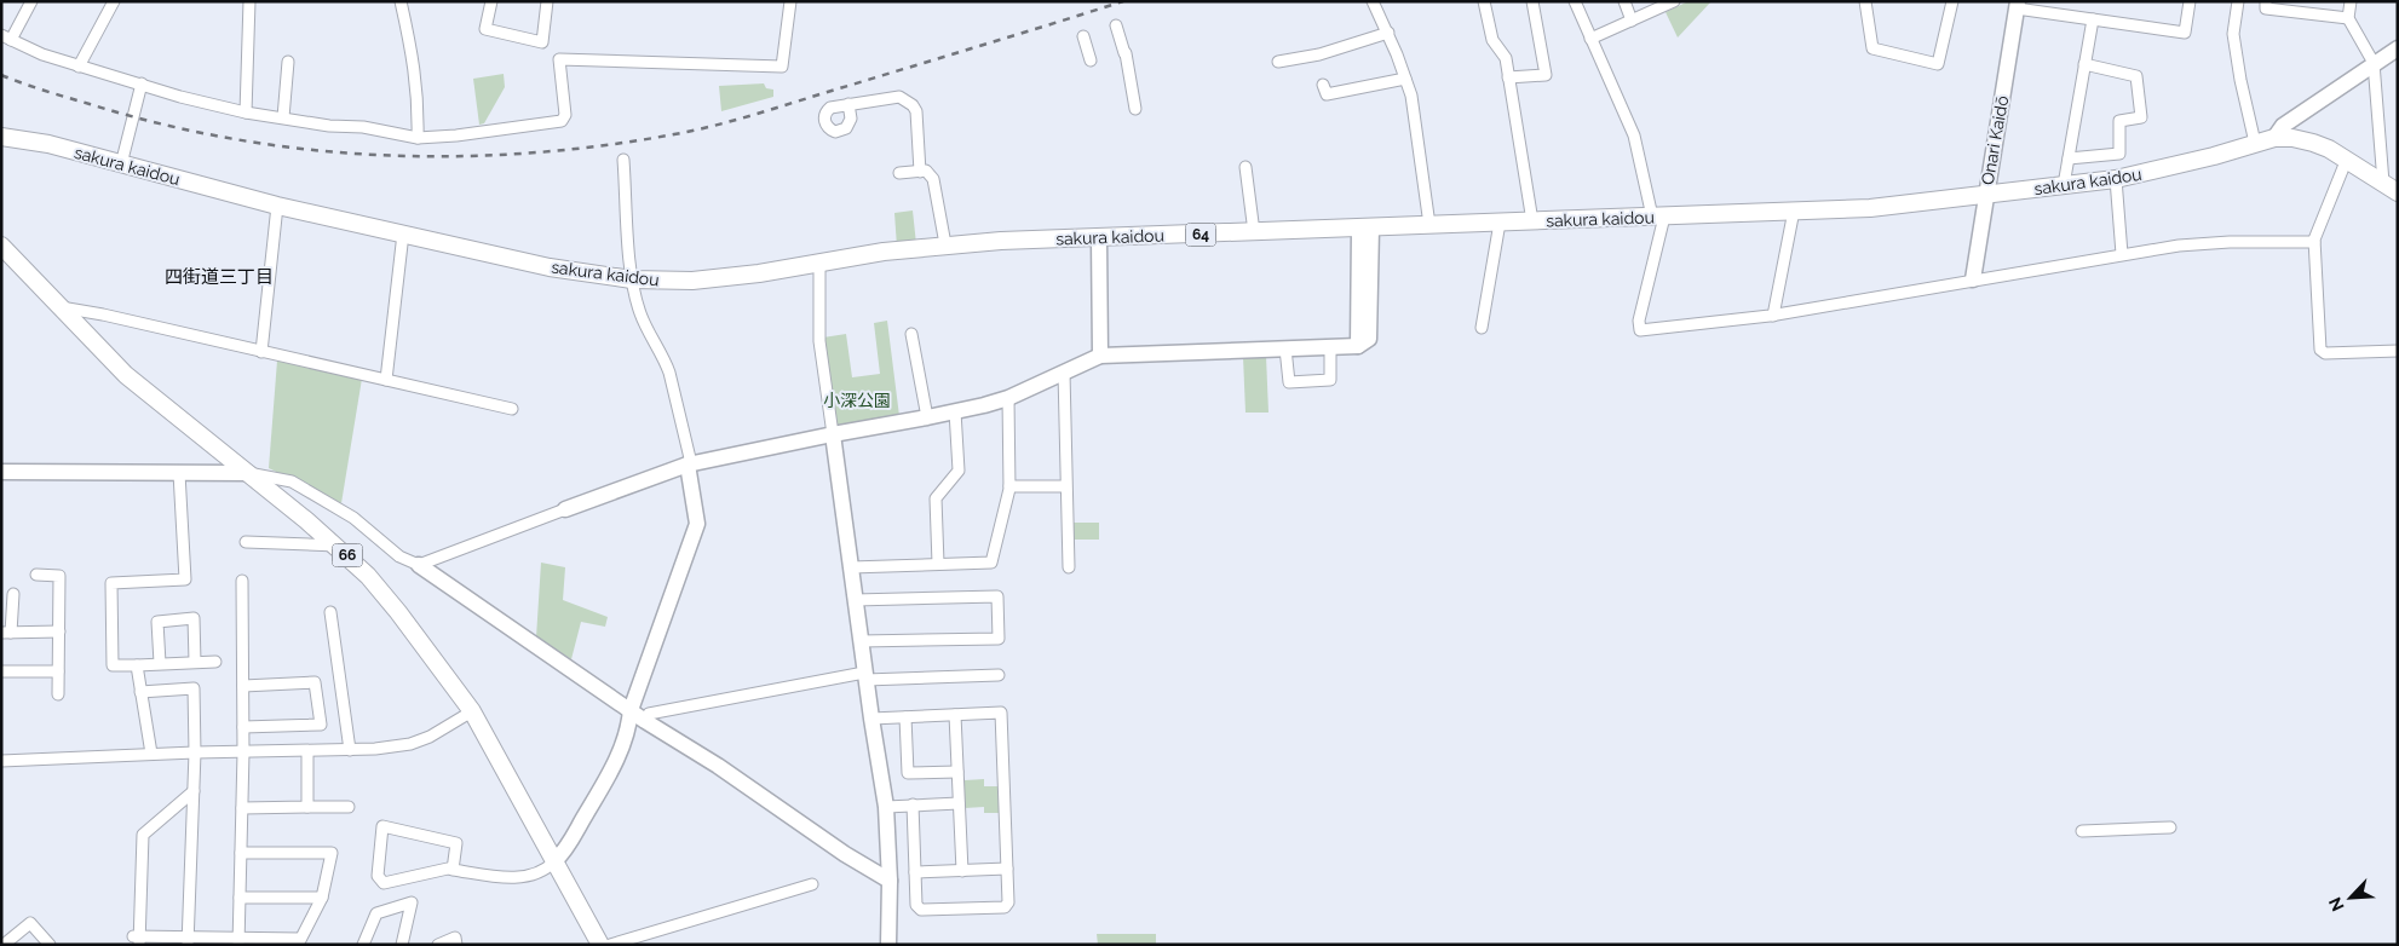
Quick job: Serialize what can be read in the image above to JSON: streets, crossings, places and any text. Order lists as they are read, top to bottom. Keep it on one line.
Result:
{"streets":{"main road":["sakura kaidou","64","66"],"street":["Onari Kaidō"]},"crossings":[["Onari Kaidō","sakura kaidou"]],"districts":["四街道三丁目"],"parks":["小深公園"],"north":"bottom left"}
